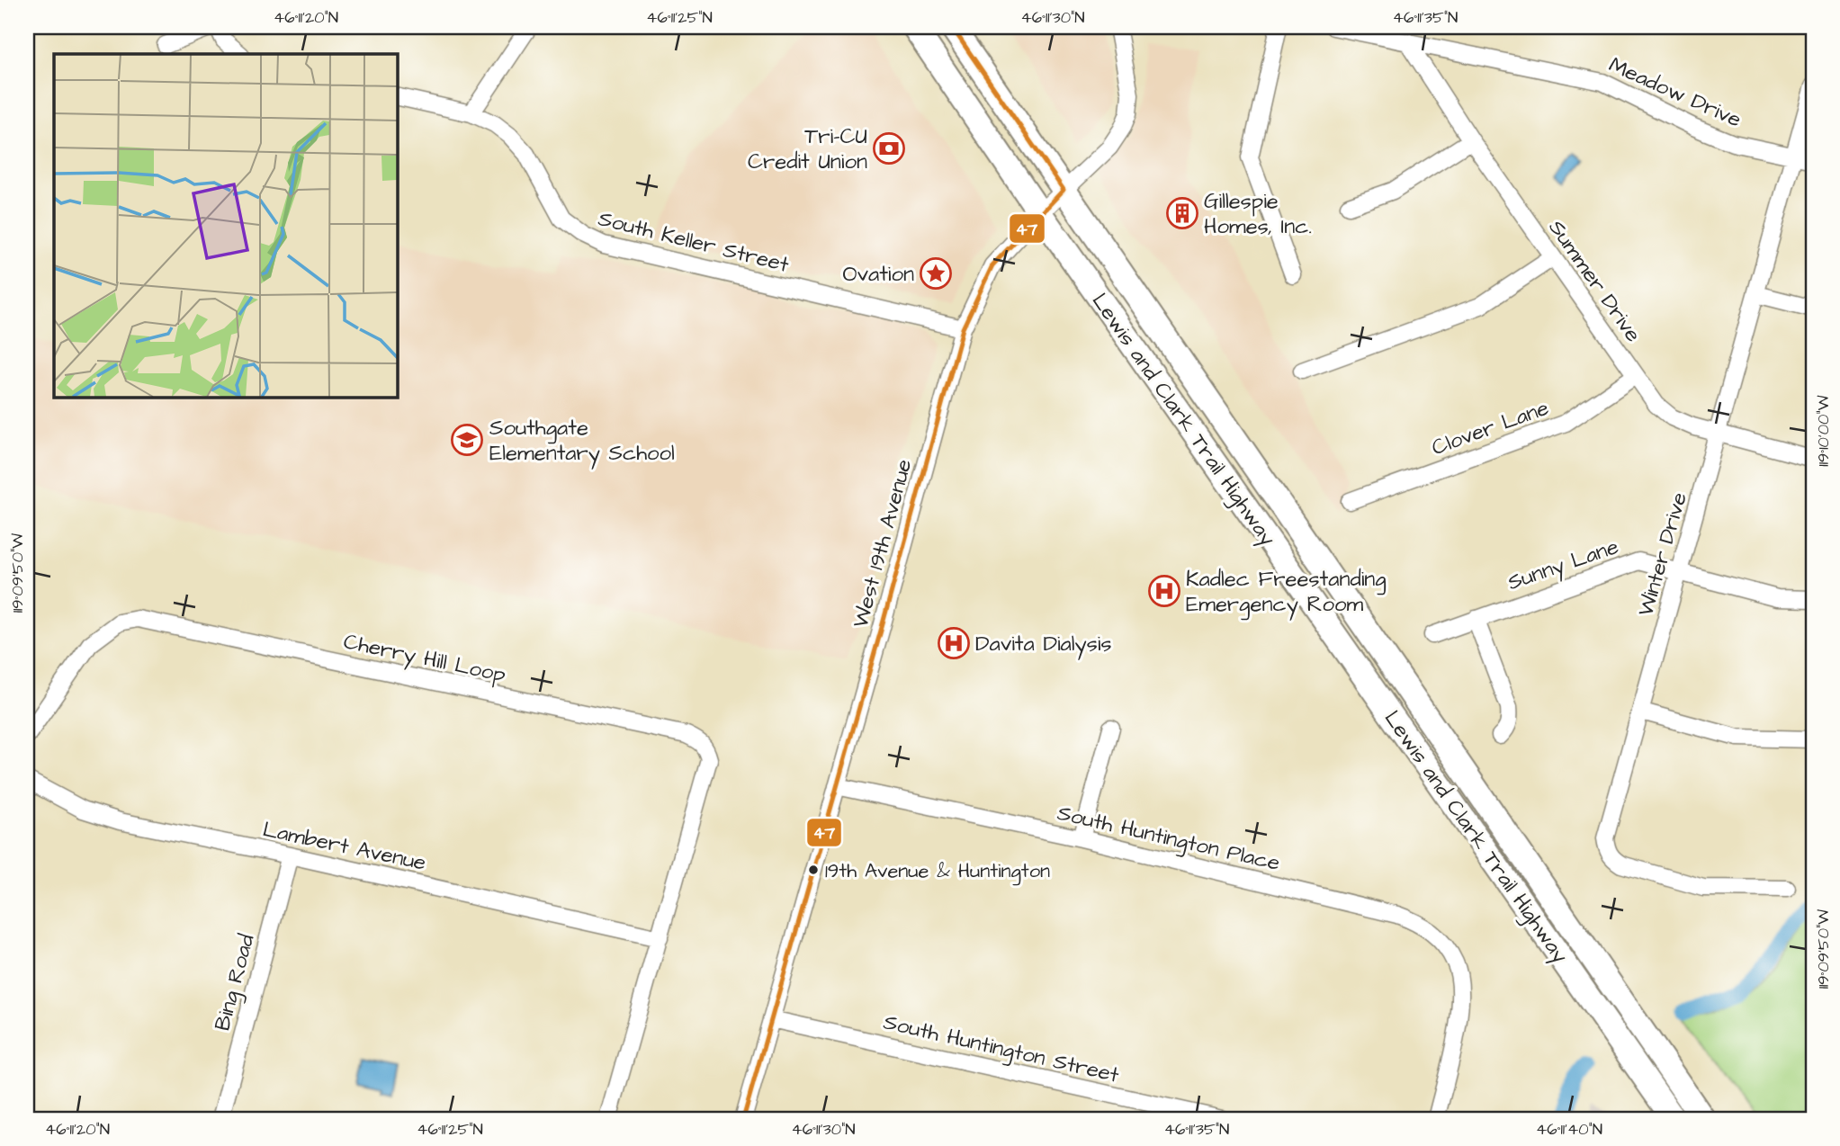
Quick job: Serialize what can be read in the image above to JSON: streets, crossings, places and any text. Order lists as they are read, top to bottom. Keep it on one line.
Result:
{"streets":{"highway":["Lewis and Clark Trail Highway"],"street":["Meadow Drive","South Keller Street","Summer Drive","Clover Lane","West 19th Avenue","Winter Drive","Sunny Lane","Cherry Hill Loop","South Huntington Place","Lambert Avenue","Bing Road","South Huntington Street"]},"crossings":[["Meadow Drive","Summer Drive"],["Meadow Drive","Winter Drive"],["South Keller Street","West 19th Avenue"],["Summer Drive","Clover Lane"],["Summer Drive","Winter Drive"],["Lewis and Clark Trail Highway","West 19th Avenue"],["West 19th Avenue","South Huntington Place"],["West 19th Avenue","South Huntington Street"],["Winter Drive","Sunny Lane"],["Cherry Hill Loop","Lambert Avenue"],["Lambert Avenue","Bing Road"]],"places":{"bank":["Tri-CU Credit Union"],"building":["Gillespie Homes, Inc."],"place":["Ovation"],"school or university":["Southgate Elementary School"],"hospital":["Kadlec Freestanding Emergency Room","Davita Dialysis"],"other":["19th Avenue & Huntington"]},"lines":["transit line 47"],"coordinates":["46°11'20\"N","46°11'25\"N","46°11'30\"N","46°11'35\"N","119°10'00\"W","119°09'50\"W","46°11'40\"N"]}
